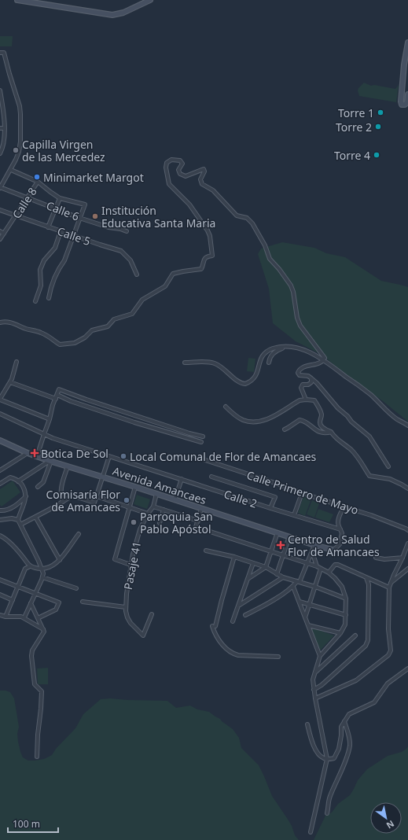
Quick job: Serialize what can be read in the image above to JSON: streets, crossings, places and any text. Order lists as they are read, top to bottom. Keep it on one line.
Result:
{"streets":{"street":["Calle 8","Calle 6","Calle 5","Avenida Amancaes","Calle Primero de Mayo","Calle 2","Pasaje 41"]},"crossings":[["Calle 8","Calle 6"],["Calle 8","Calle 5"],["Avenida Amancaes","Pasaje 41"]],"places":{"other":["Torre 1","Torre 2","Capilla Virgen de las Mercedez","Torre 4","Minimarket Margot","Institución Educativa Santa Maria","Local Comunal de Flor de Amancaes","Comisaría Flor de Amancaes","Parroquia San Pablo Apóstol"],"health":["Botica De Sol","Centro de Salud Flor de Amancaes"]},"scale_bar":"100 m","north":"bottom right"}
